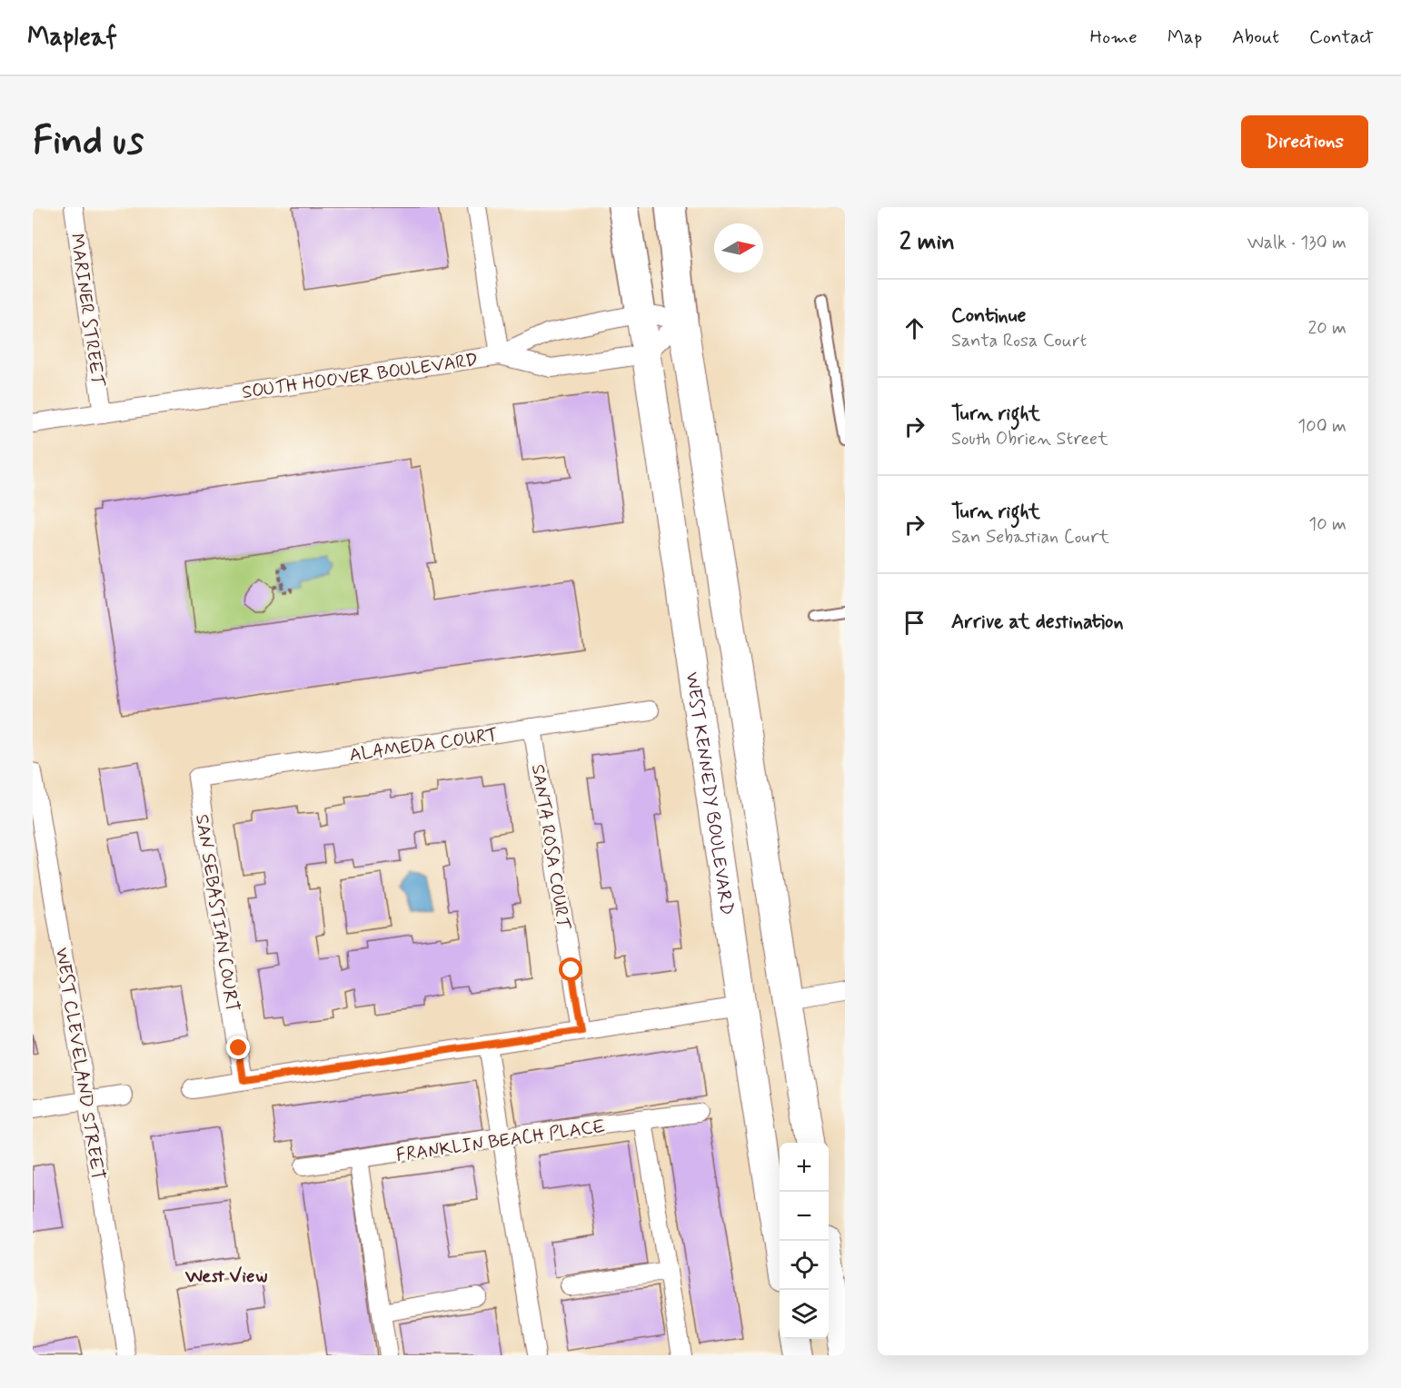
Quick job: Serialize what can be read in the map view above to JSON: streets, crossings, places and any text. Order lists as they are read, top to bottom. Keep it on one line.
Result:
{"streets":{"main road":["WEST KENNEDY BOULEVARD"],"street":["MARINER STREET","SOUTH HOOVER BOULEVARD","ALAMEDA COURT","SANTA ROSA COURT","SAN SEBASTIAN COURT","WEST CLEVELAND STREET","FRANKLIN BEACH PLACE"]},"crossings":[["MARINER STREET","SOUTH HOOVER BOULEVARD"],["SOUTH HOOVER BOULEVARD","WEST KENNEDY BOULEVARD"],["ALAMEDA COURT","SANTA ROSA COURT"],["ALAMEDA COURT","SAN SEBASTIAN COURT"]],"districts":["West View"],"north":"right","page":{"header":"Mapleaf","nav":["Home","Map","About","Contact"],"buttons":"Directions","title":"Find us","heading":["2 min","Walk · 130 m"],"list":[["Continue","Santa Rosa Court","20 m"],["Turn right","South Obrien Street","100 m"],["Turn right","San Sebastian Court","10 m"],"Arrive at destination"],"map_buttons":["+","−"]}}
